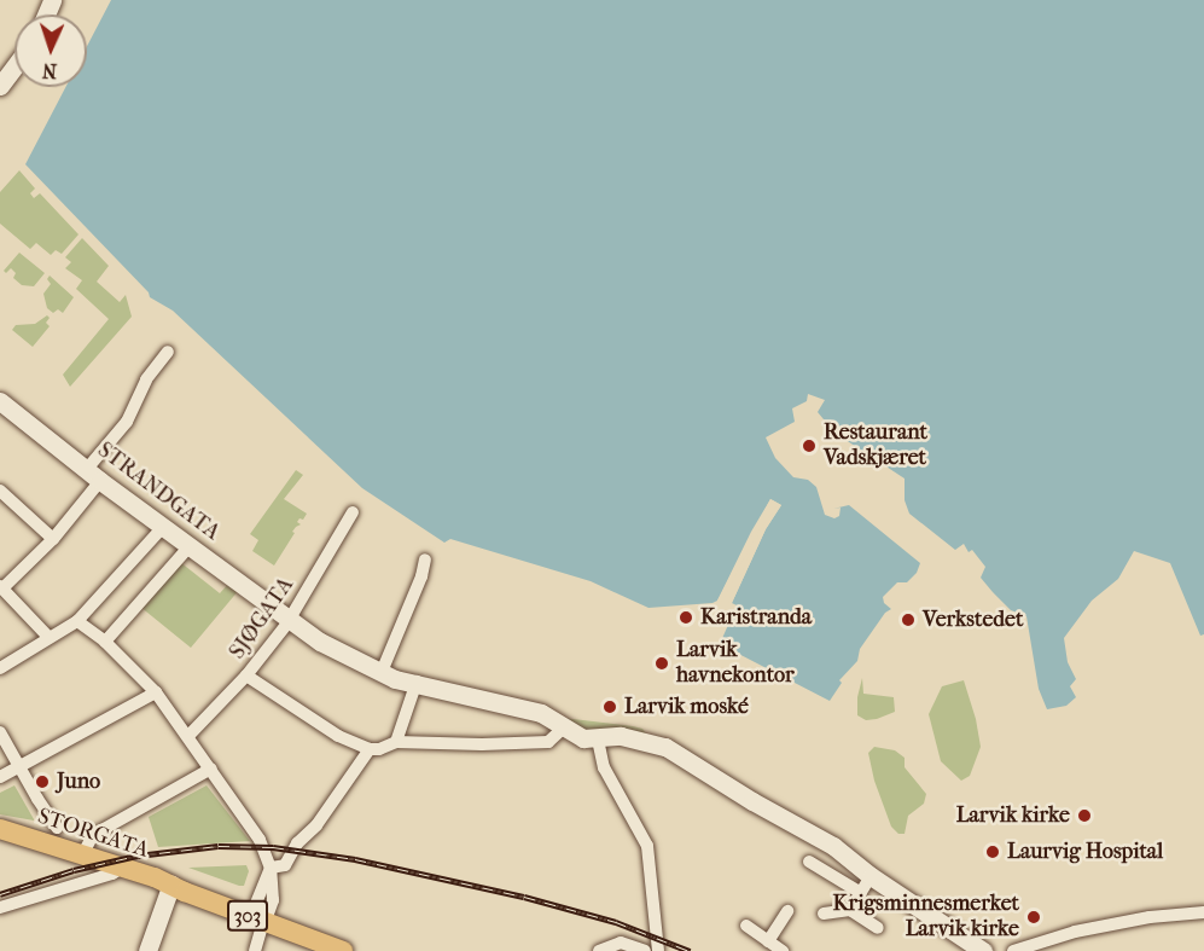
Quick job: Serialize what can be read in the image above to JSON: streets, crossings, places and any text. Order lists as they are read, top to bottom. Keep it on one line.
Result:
{"streets":{"main road":["STRANDGATA","STORGATA","303"],"street":["SJØGATA"]},"crossings":[["STRANDGATA","SJØGATA"]],"places":["Restaurant Vadskjæret","Karistranda","Verkstedet","Larvik havnekontor","Larvik moské","Juno","Larvik kirke","Laurvig Hospital","Krigsminnesmerket Larvik kirke"],"north":"bottom"}
